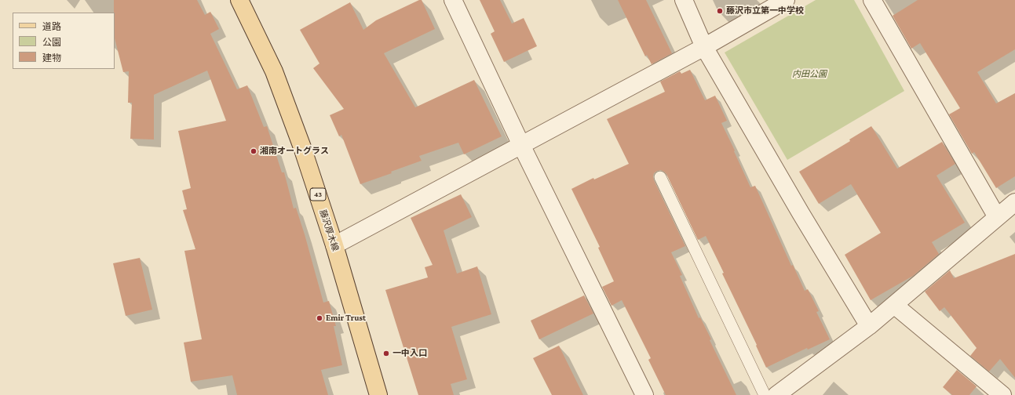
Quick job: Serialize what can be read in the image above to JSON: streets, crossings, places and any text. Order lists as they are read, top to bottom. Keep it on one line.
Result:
{"streets":{"main road":["43","藤沢厚木線"]},"parks":["内田公園"],"places":["藤沢市立第一中学校","湘南オートグラス","Emir Trust","一中入口"],"legend":["道路","公園","建物"]}
